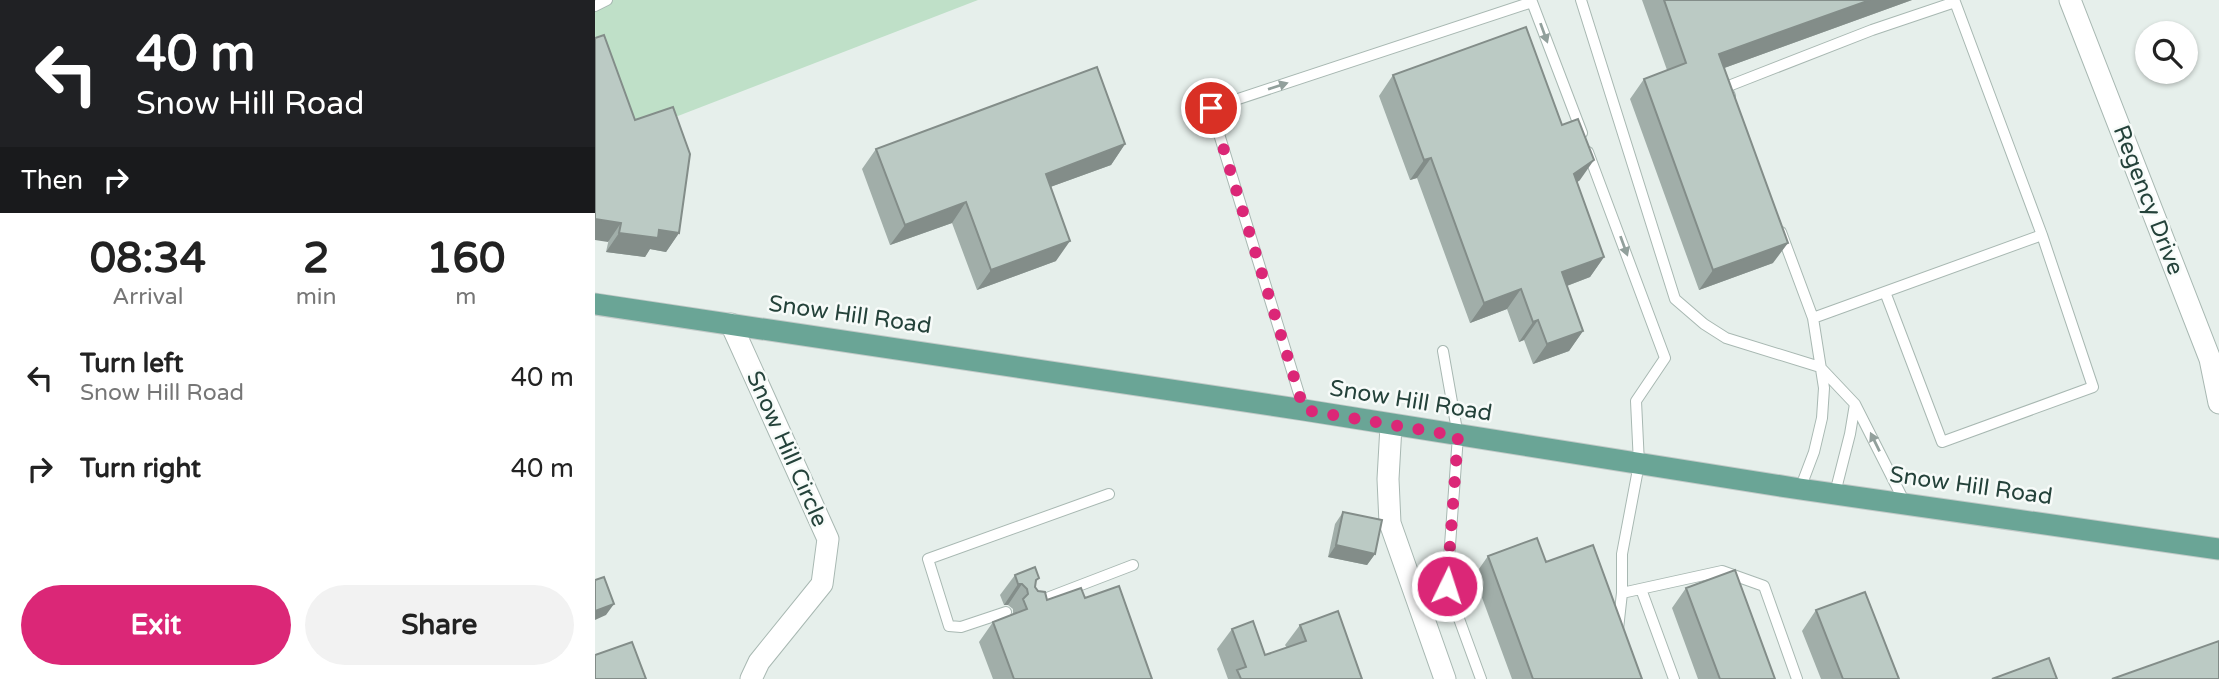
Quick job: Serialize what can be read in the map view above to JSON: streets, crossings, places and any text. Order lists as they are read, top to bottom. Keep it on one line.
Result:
{"streets":{"main road":["Snow Hill Road"],"street":["Regency Drive","Snow Hill Circle"]},"crossings":[["Snow Hill Road","Snow Hill Circle"]],"page":{"turn":["40 m","Snow Hill Road"],"then":"Then","eta":["08:34","Arrival","2","min","160","m"],"list":[{"name":"Turn left","note":"Snow Hill Road","value":"40 m"},{"name":"Turn right","value":"40 m"}],"buttons":["Exit","Share"]}}
